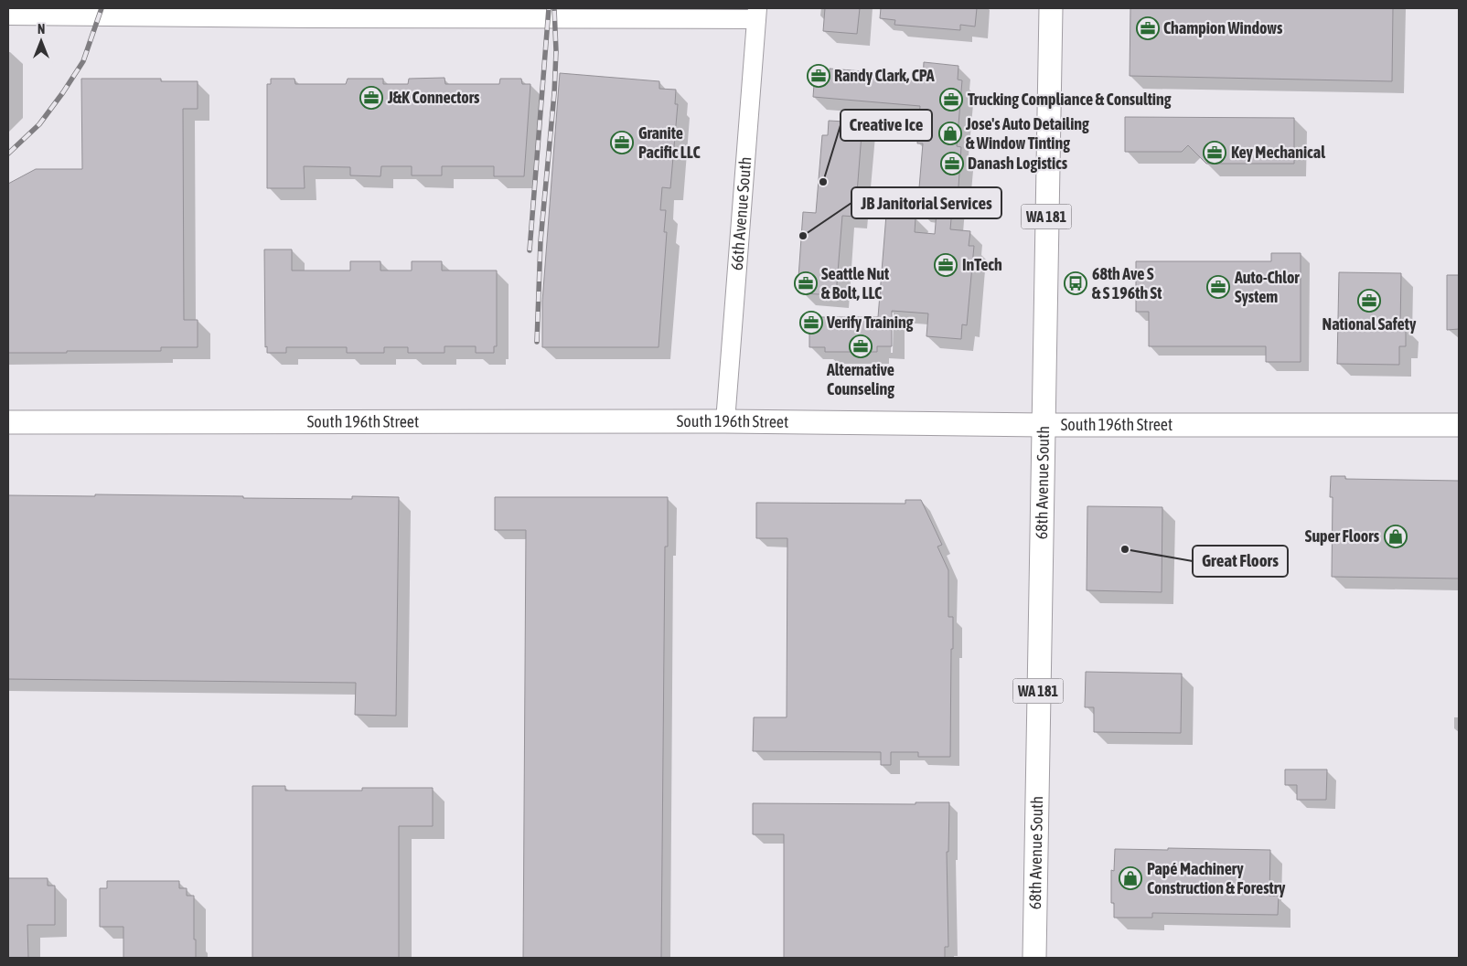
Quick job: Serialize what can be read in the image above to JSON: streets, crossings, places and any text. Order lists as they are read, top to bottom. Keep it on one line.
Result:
{"streets":{"main road":["WA 181","South 196th Street","68th Avenue South"],"street":["66th Avenue South"]},"crossings":[["66th Avenue South","South 196th Street"],["South 196th Street","68th Avenue South"]],"places":{"office":["Champion Windows","Randy Clark, CPA","J&K Connectors","Trucking Compliance & Consulting","Granite Pacific LLC","Key Mechanical","Danash Logistics","InTech","Seattle Nut & Bolt, LLC","Auto-Chlor System","National Safety","Verify Training","Alternative Counseling"],"shop":["Jose's Auto Detailing & Window Tinting","Super Floors","Papé Machinery Construction & Forestry"],"other":["Creative Ice","JB Janitorial Services","Great Floors"],"bus stop":["68th Ave S & S 196th St"]},"north":"top"}
